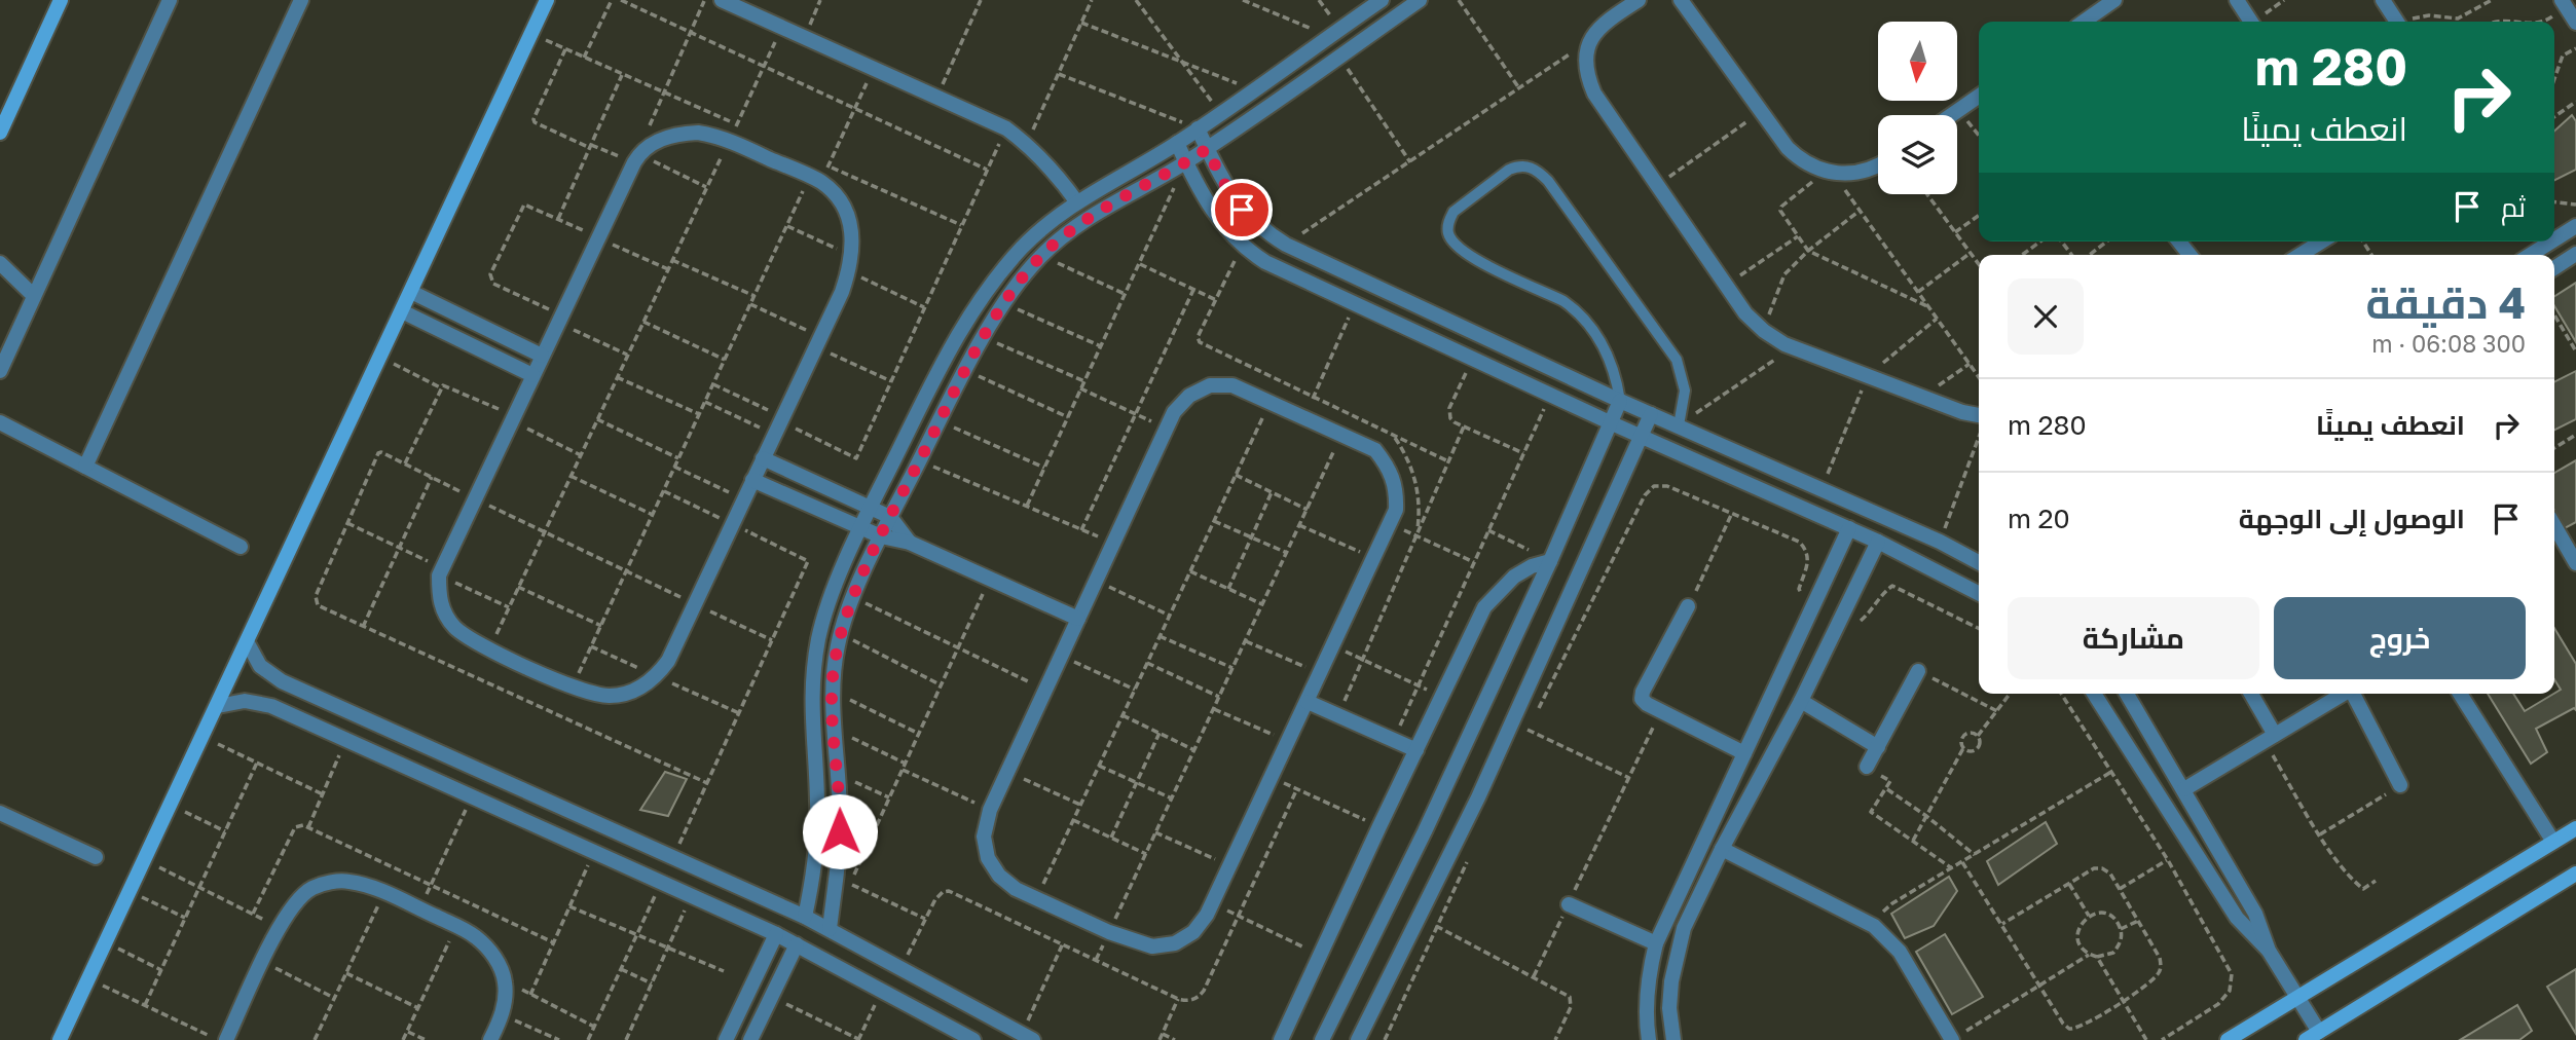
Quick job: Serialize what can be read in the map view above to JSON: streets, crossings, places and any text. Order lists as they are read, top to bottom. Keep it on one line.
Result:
{"north":"bottom","page":{"turn":["280 m","انعطف يمينًا"],"then":"ثم","heading":["4 دقيقة","300 m · 06:08"],"list":[{"name":"انعطف يمينًا","value":"280 m"},{"name":"الوصول إلى الوجهة","value":"20 m"}],"buttons":["خروج","مشاركة"]}}
